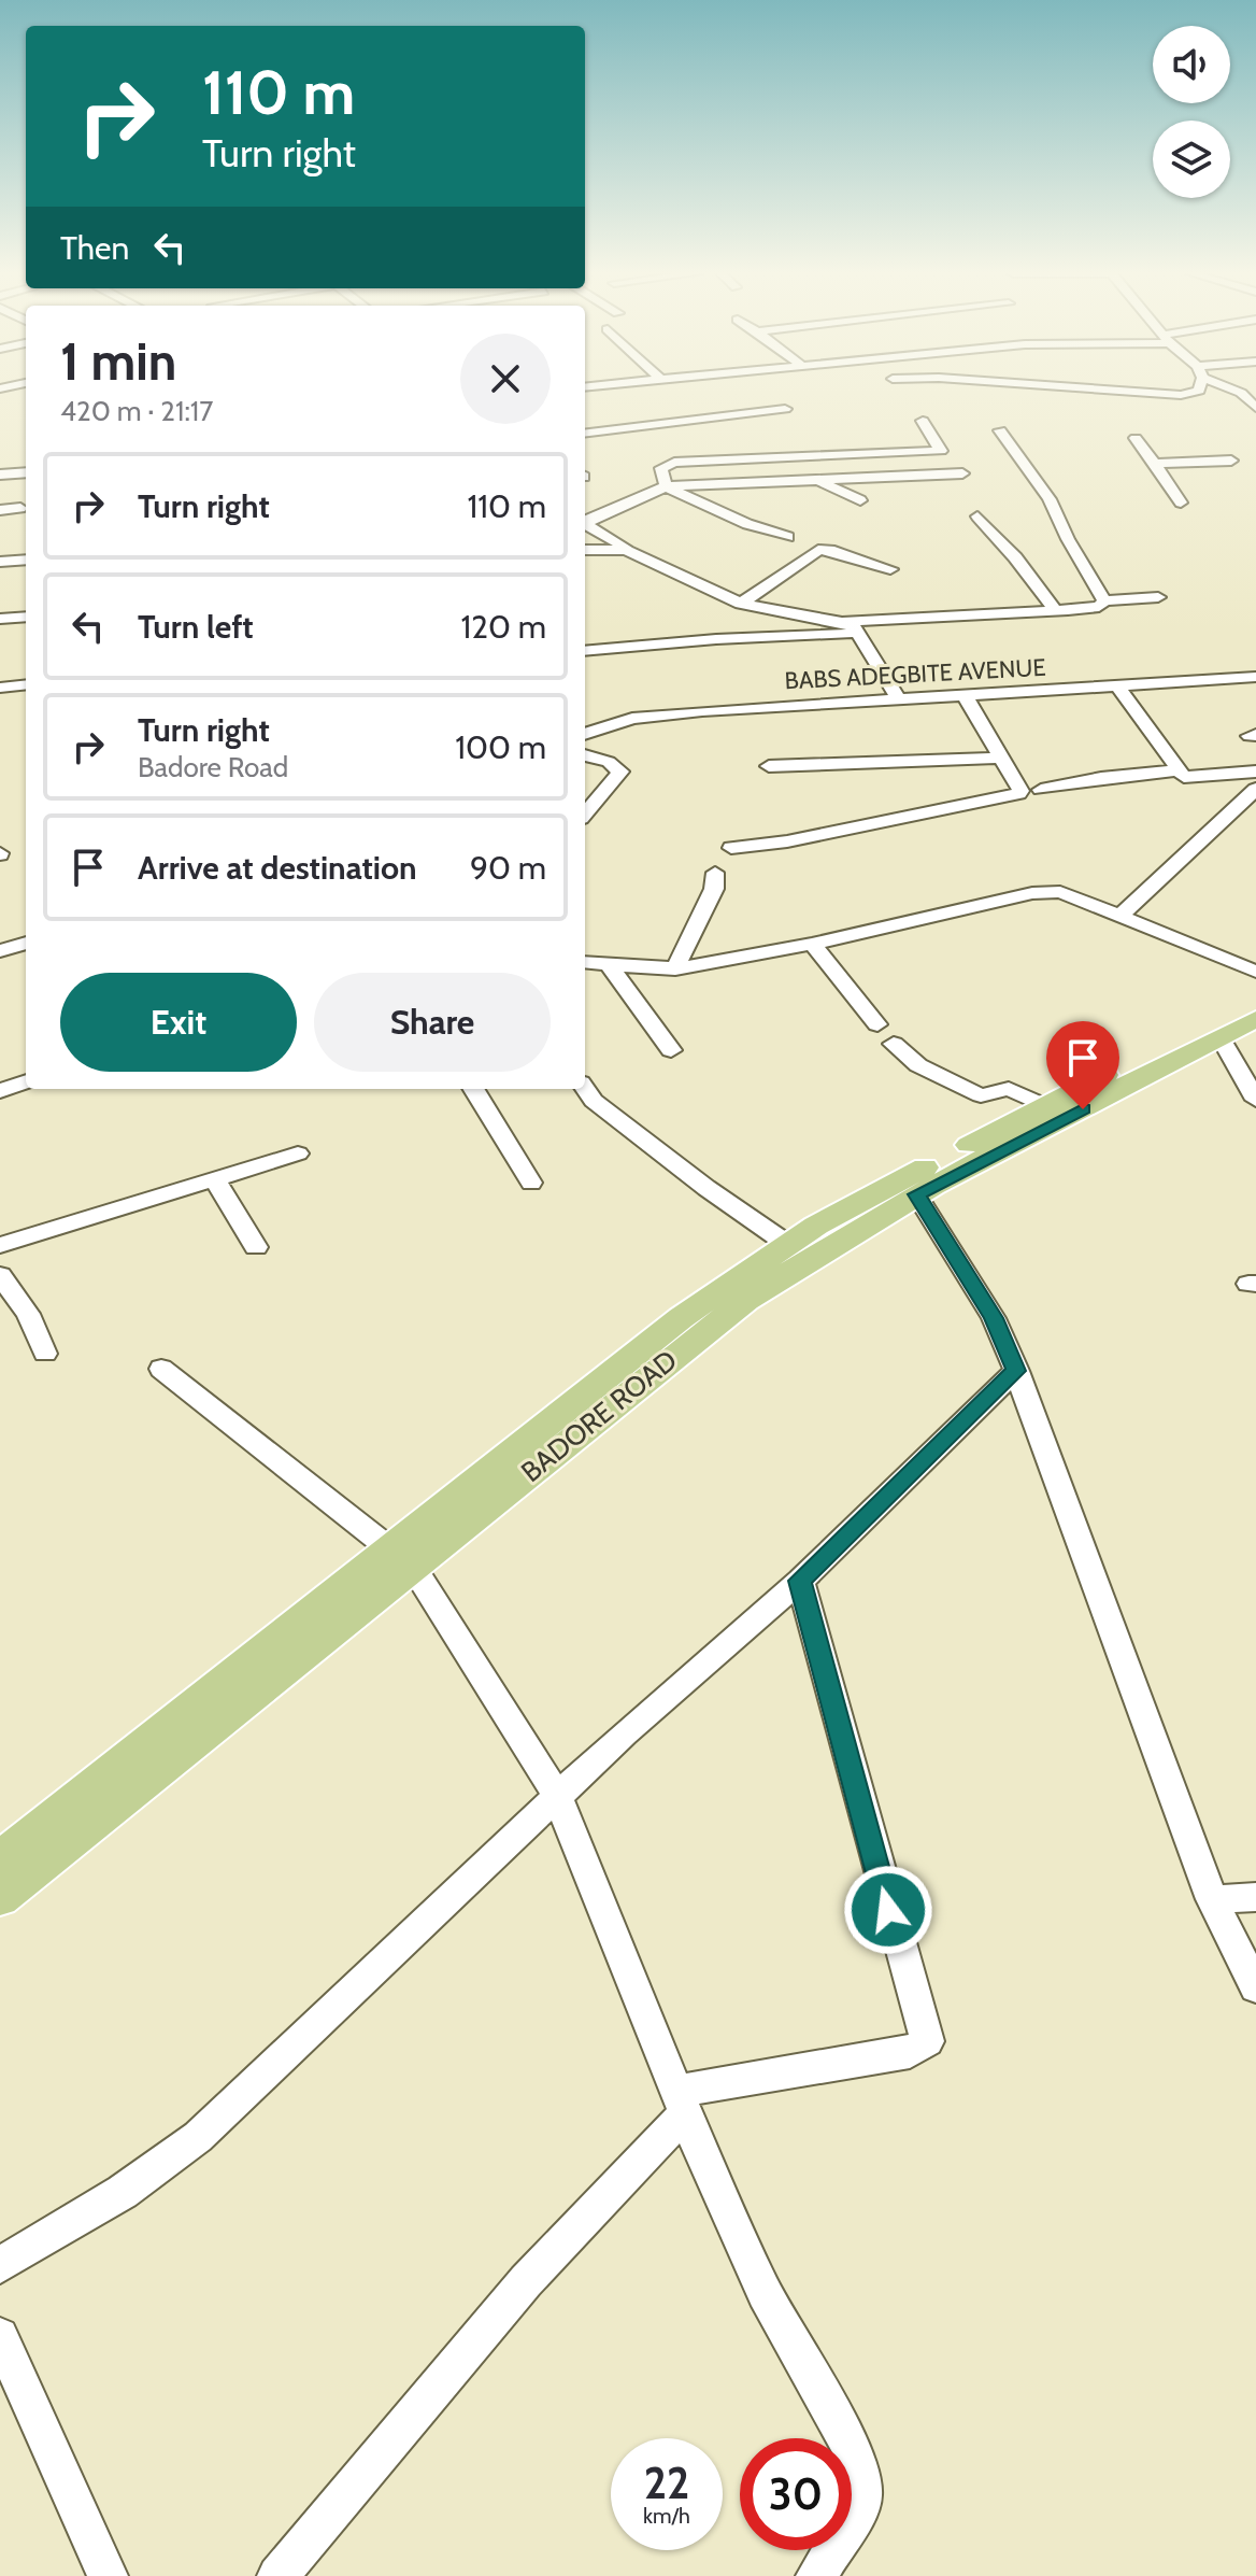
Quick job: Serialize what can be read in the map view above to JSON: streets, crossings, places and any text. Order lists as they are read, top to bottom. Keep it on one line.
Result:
{"streets":{"main road":["BADORE ROAD"],"street":["BABS ADEGBITE AVENUE"]},"page":{"turn":["110 m","Turn right"],"then":"Then","heading":["1 min","420 m · 21:17"],"list":[{"name":"Turn right","value":"110 m"},{"name":"Turn left","value":"120 m"},{"name":"Turn right","note":"Badore Road","value":"100 m"},{"name":"Arrive at destination","value":"90 m"}],"buttons":["Exit","Share"],"speed":"22 km/h","limit":"30"}}
